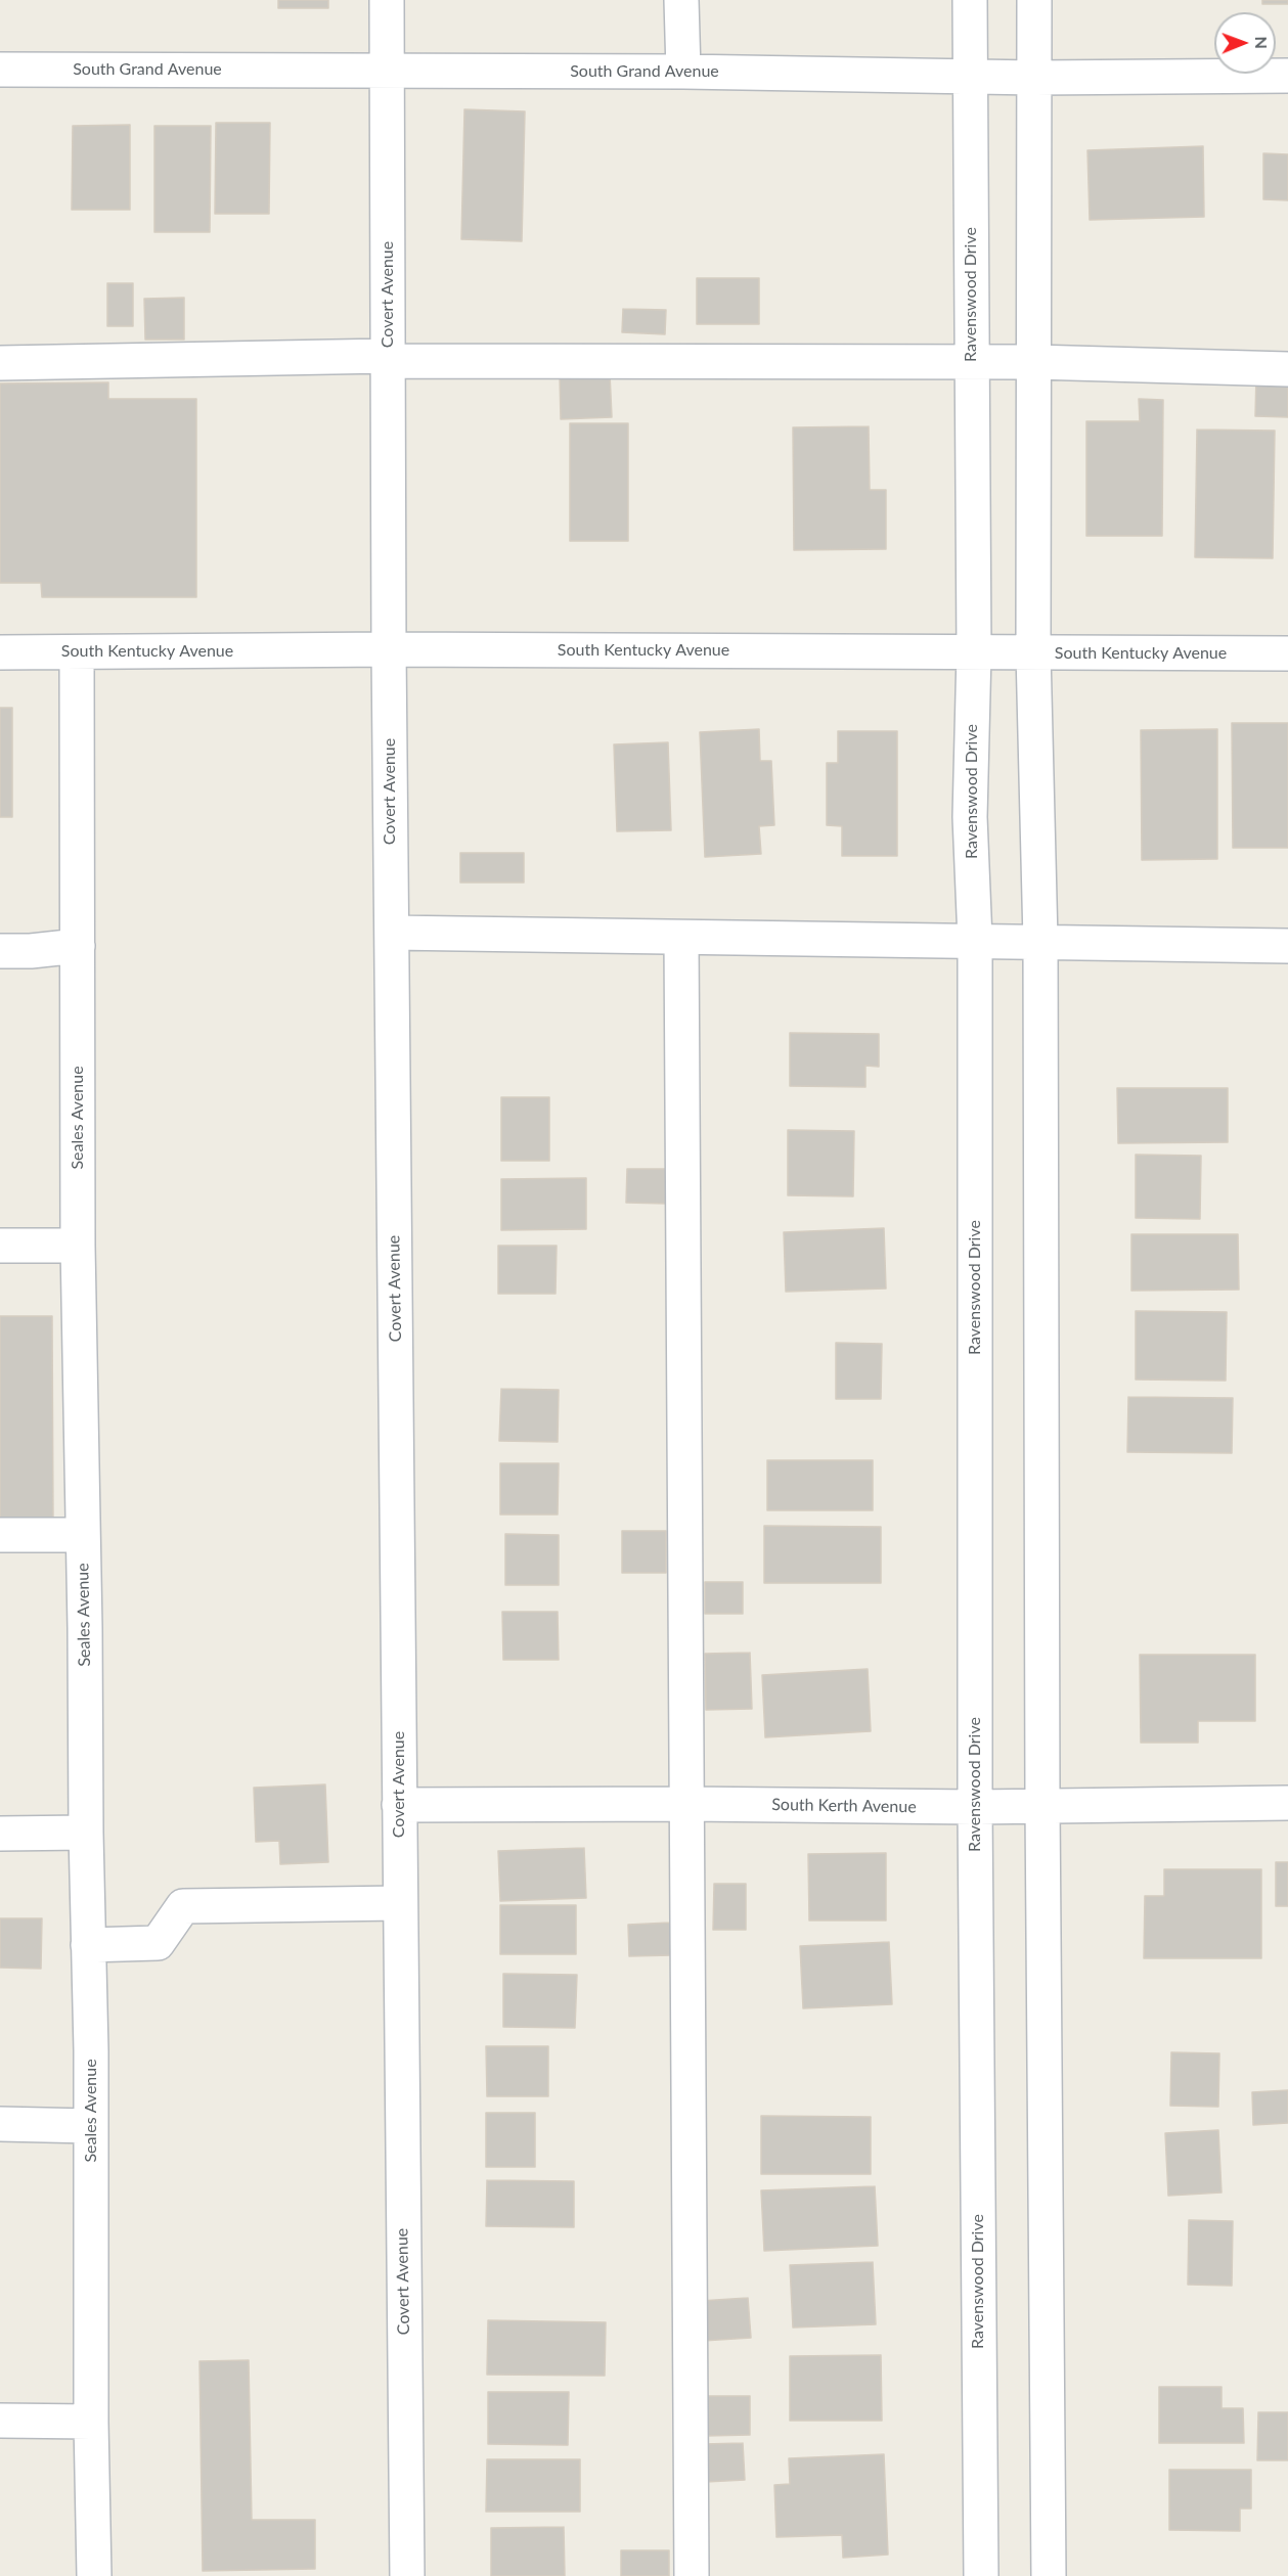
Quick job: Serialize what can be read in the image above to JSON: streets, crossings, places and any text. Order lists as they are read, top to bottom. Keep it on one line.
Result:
{"streets":{"street":["South Grand Avenue","Covert Avenue","Ravenswood Drive","South Kentucky Avenue","Seales Avenue","South Kerth Avenue"]},"crossings":[["South Grand Avenue","Covert Avenue"],["South Grand Avenue","Ravenswood Drive"],["Covert Avenue","South Kentucky Avenue"],["Covert Avenue","South Kerth Avenue"],["Ravenswood Drive","South Kentucky Avenue"],["Ravenswood Drive","South Kerth Avenue"],["South Kentucky Avenue","Seales Avenue"]],"north":"right"}
